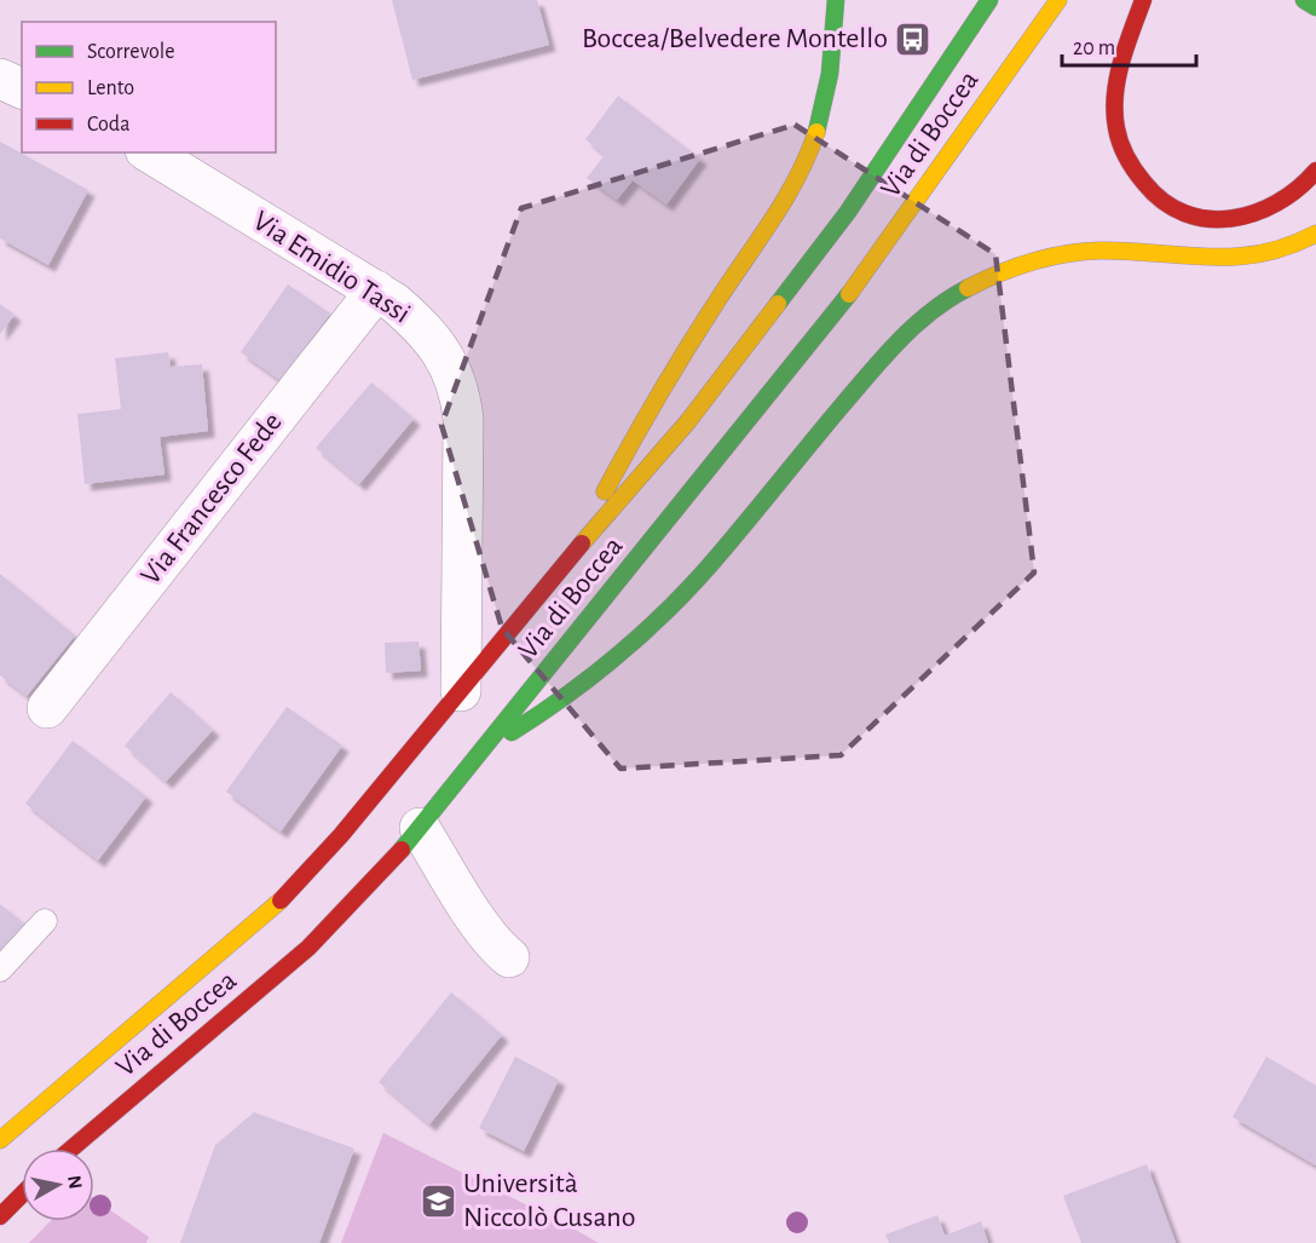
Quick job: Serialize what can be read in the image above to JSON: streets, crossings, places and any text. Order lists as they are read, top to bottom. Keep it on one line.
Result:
{"streets":{"main road":["Via di Boccea"],"street":["Via Emidio Tassi","Via Francesco Fede"]},"crossings":[["Via di Boccea","Via Emidio Tassi"],["Via Emidio Tassi","Via Francesco Fede"]],"places":{"bus stop":["Boccea/Belvedere Montello"],"school or university":["Università Niccolò Cusano"]},"legend":["Scorrevole","Lento","Coda"],"scale_bar":"20 m","north":"right"}
